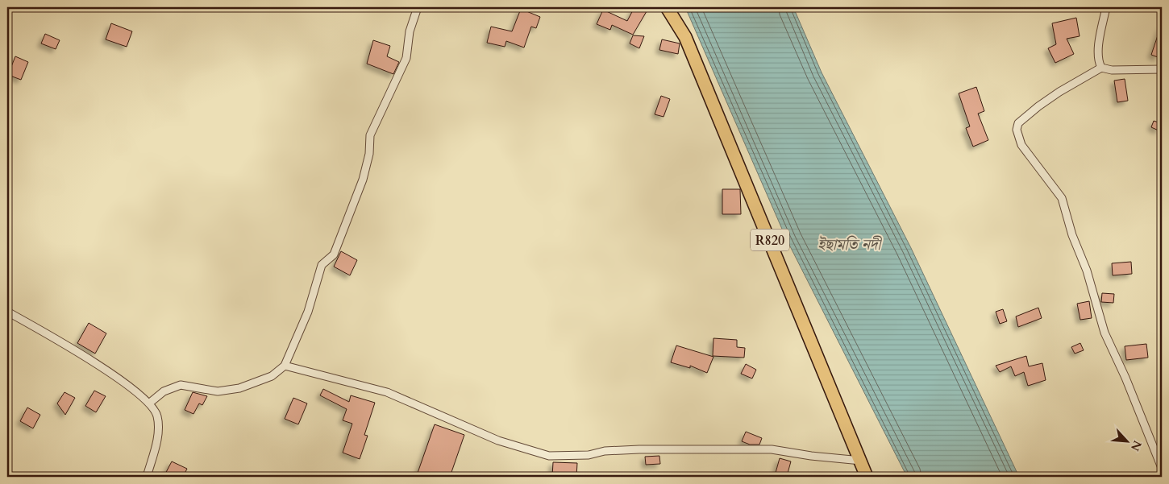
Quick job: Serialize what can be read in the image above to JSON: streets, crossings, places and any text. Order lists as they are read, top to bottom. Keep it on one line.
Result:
{"streets":{"main road":["R820"]},"water":["ইছামতি নদী"],"north":"bottom right"}
